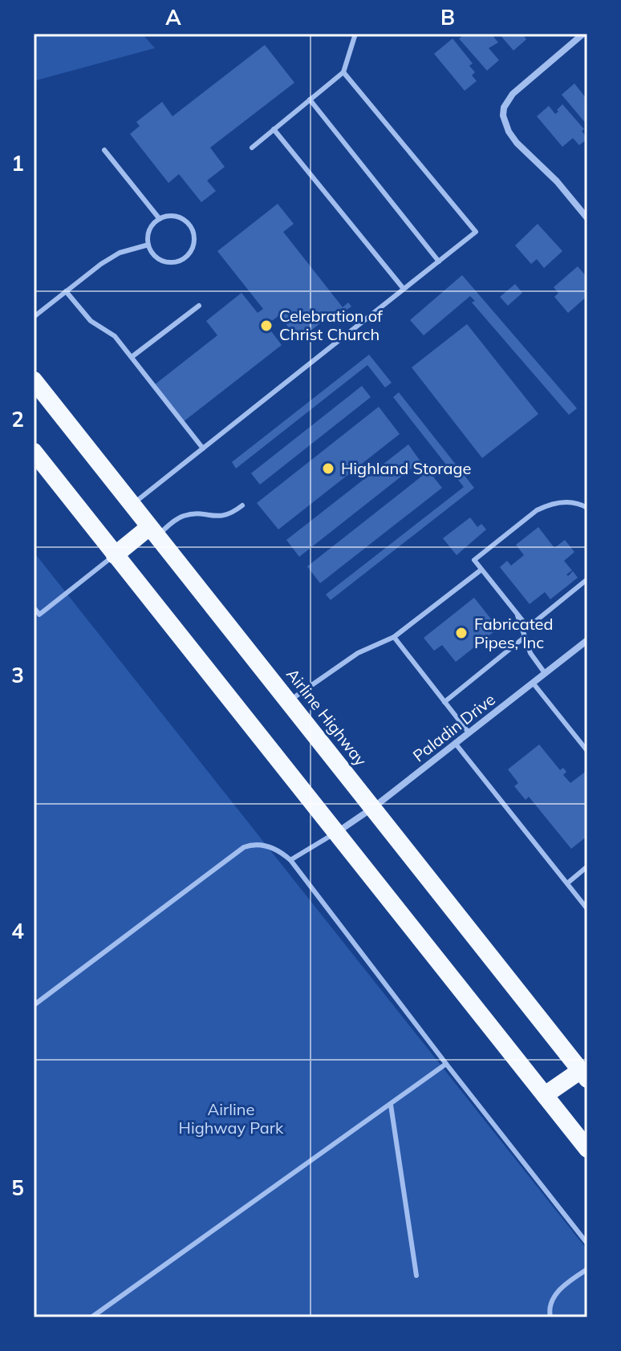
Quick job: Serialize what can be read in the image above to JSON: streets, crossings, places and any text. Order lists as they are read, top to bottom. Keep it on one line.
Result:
{"streets":{"highway":["Airline Highway"],"street":["Paladin Drive"]},"crossings":[["Airline Highway","Paladin Drive"]],"parks":["Airline Highway Park"],"places":["Celebration of Christ Church","Highland Storage","Fabricated Pipes, Inc"],"grid":{"columns":["A","B"],"rows":["1","2","3","4","5"]}}
